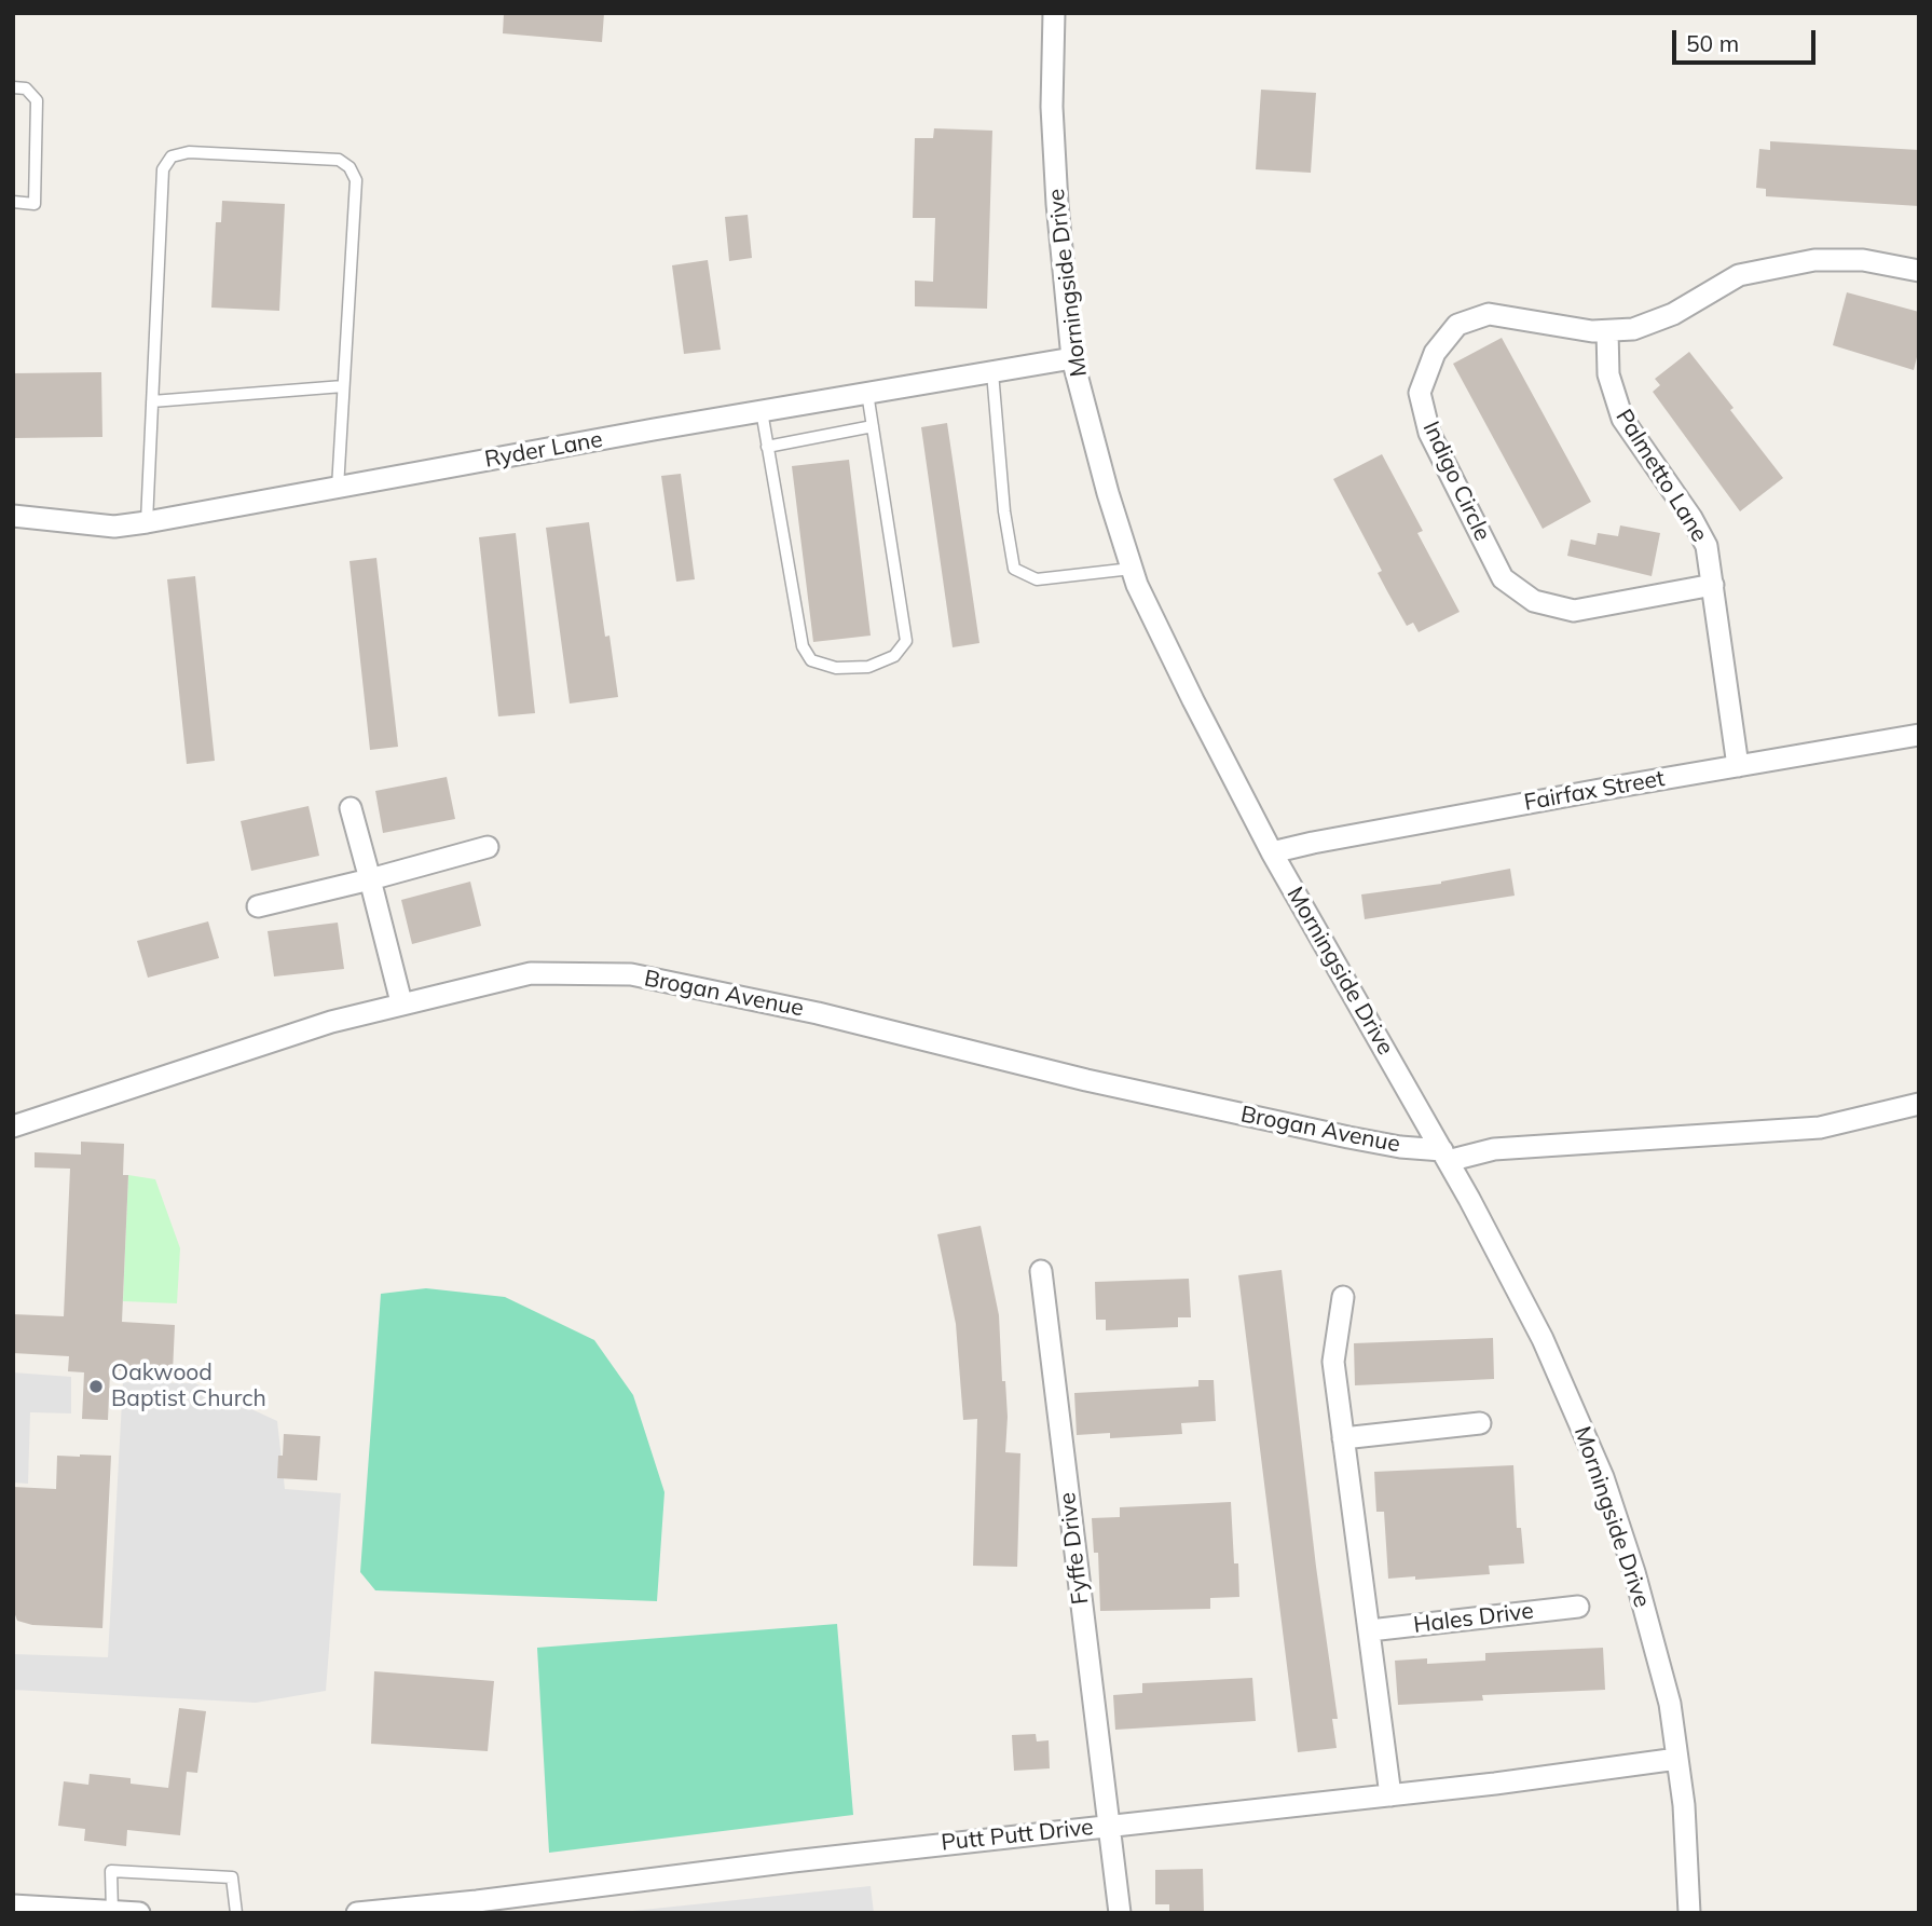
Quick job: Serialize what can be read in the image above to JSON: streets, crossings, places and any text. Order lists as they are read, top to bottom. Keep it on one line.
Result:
{"streets":{"street":["Morningside Drive","Ryder Lane","Palmetto Lane","Indigo Circle","Fairfax Street","Brogan Avenue","Fyffe Drive","Hales Drive","Putt Putt Drive"]},"crossings":[["Morningside Drive","Ryder Lane"],["Morningside Drive","Fairfax Street"],["Morningside Drive","Brogan Avenue"],["Morningside Drive","Putt Putt Drive"],["Palmetto Lane","Indigo Circle"],["Palmetto Lane","Fairfax Street"],["Fyffe Drive","Putt Putt Drive"]],"places":["Oakwood Baptist Church"],"scale_bar":"50 m"}
